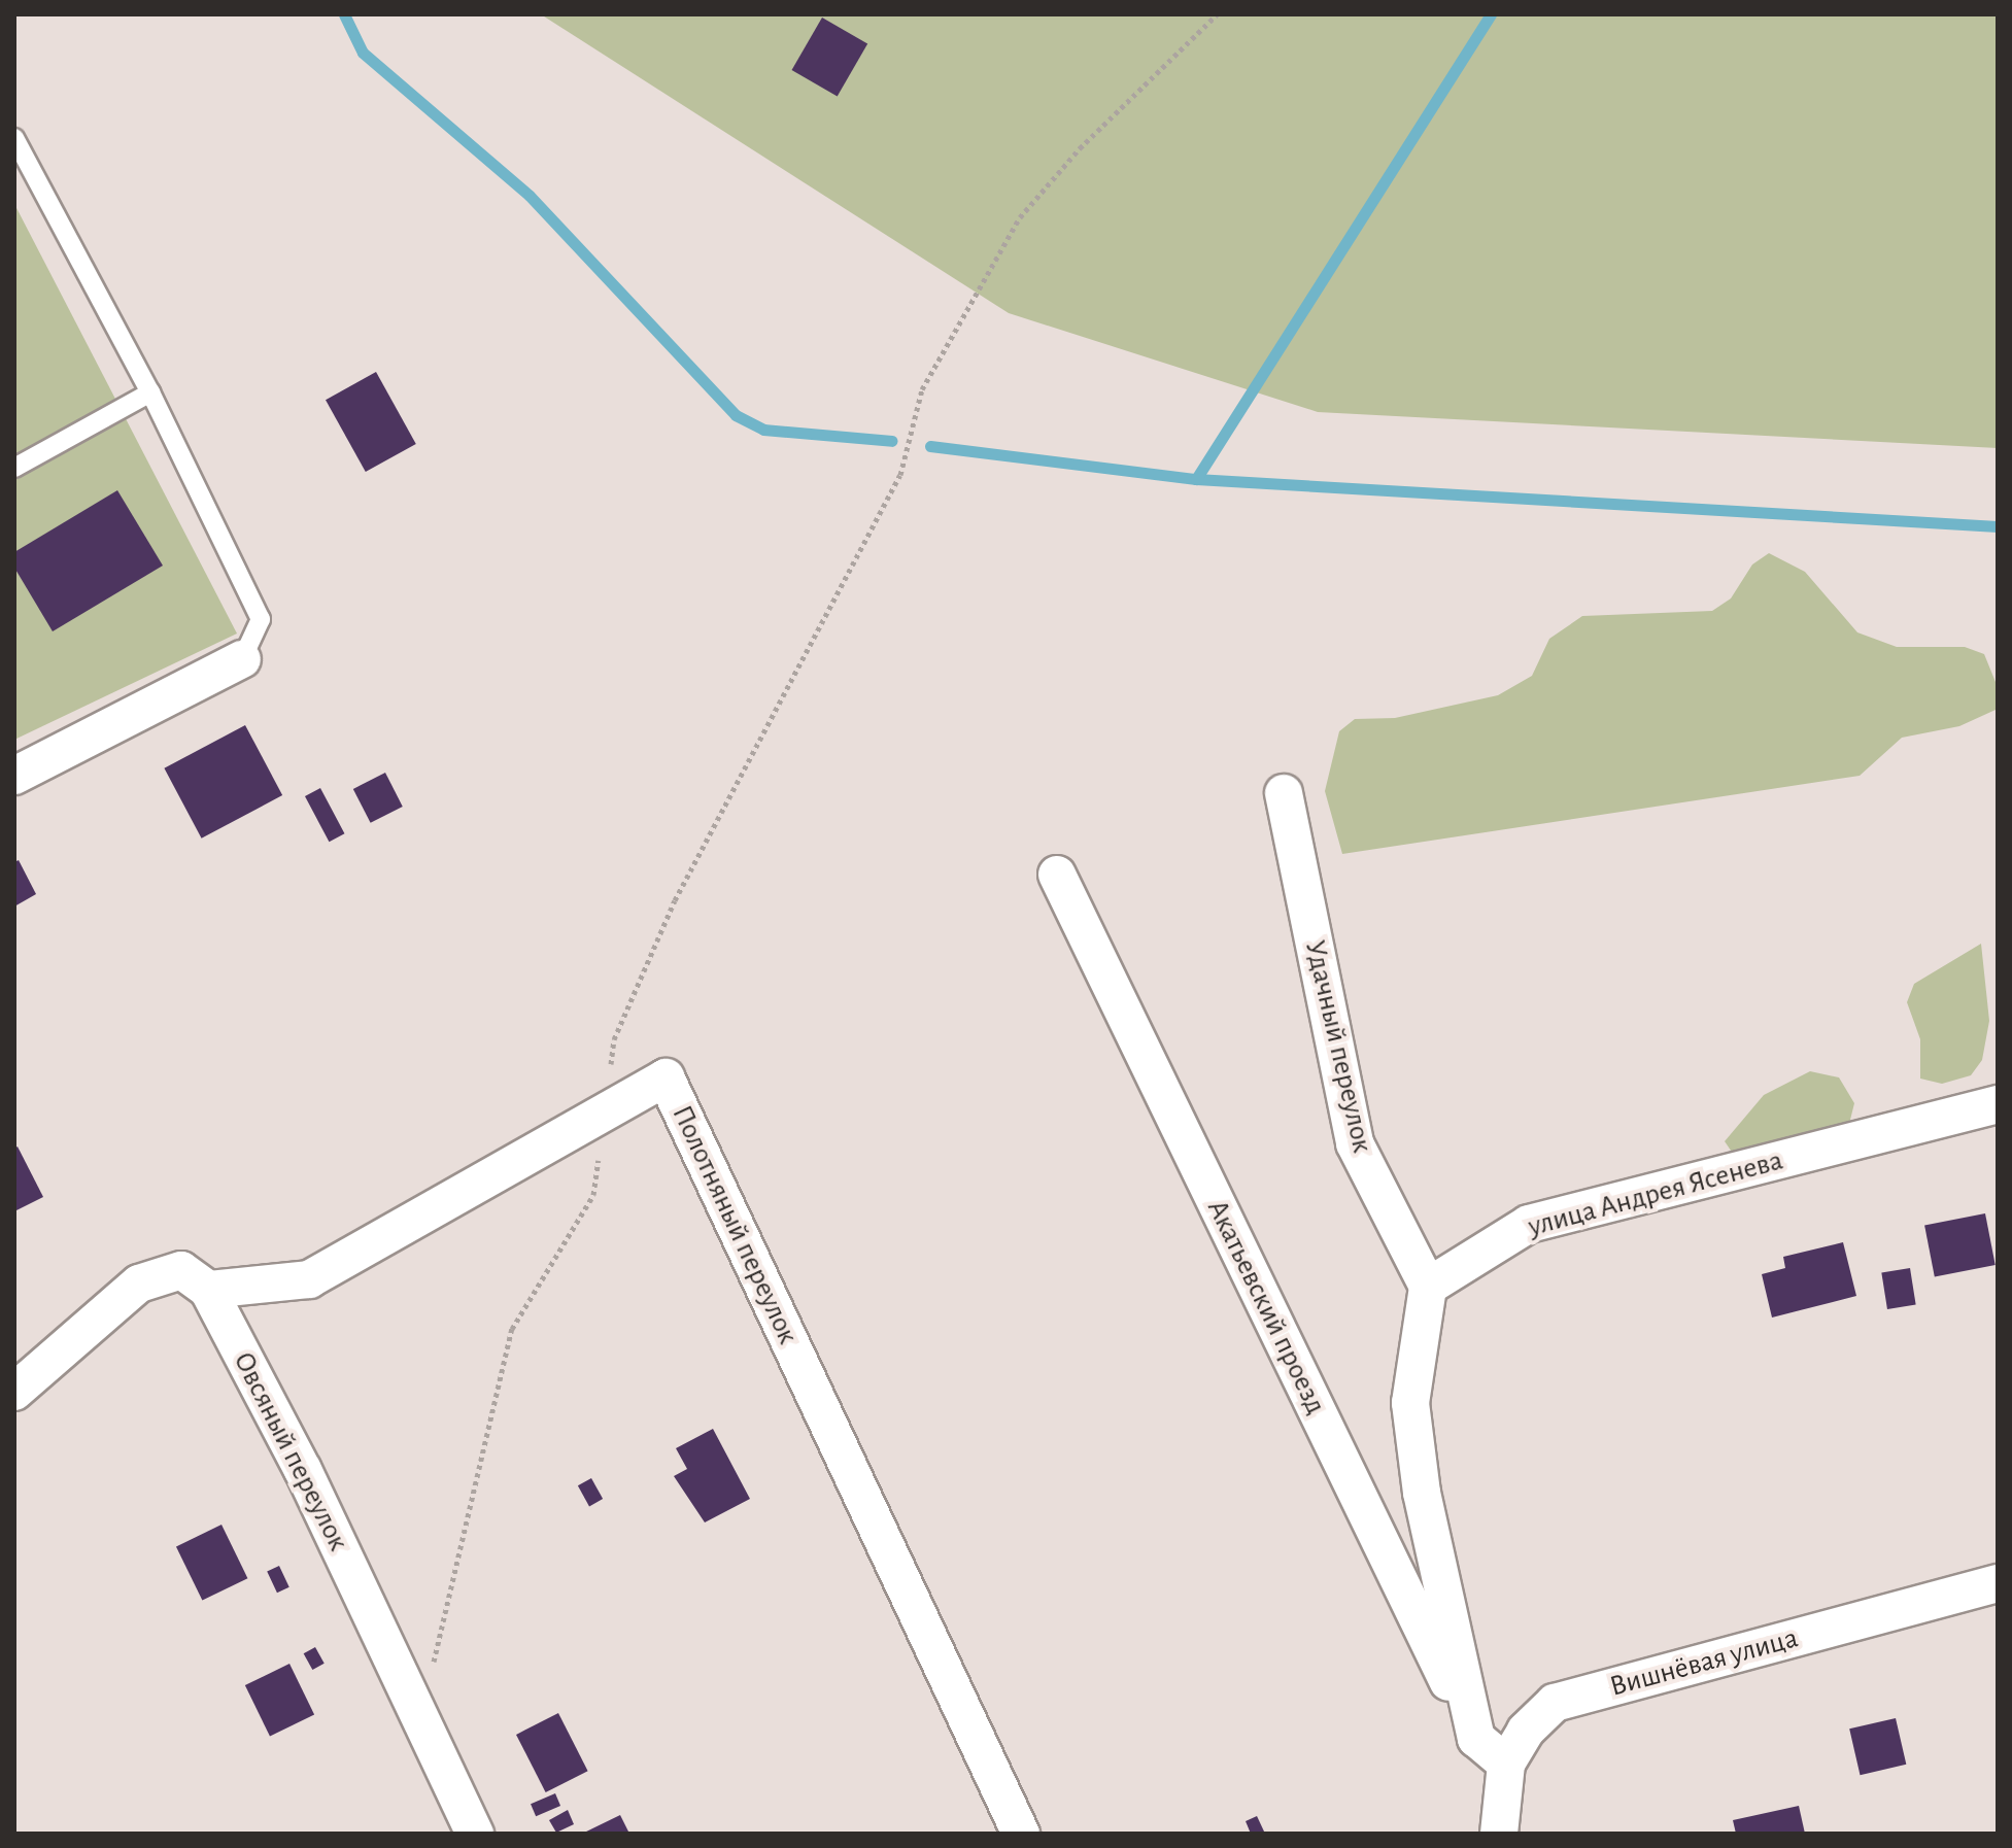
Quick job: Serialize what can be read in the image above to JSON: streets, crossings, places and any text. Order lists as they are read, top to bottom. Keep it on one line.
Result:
{"streets":{"street":["Удачный переулок","улица Андрея Ясенева","Полотняный переулок","Акатьевский проезд","Овсяный переулок","Вишнёвая улица"]},"crossings":[["Удачный переулок","улица Андрея Ясенева"],["Полотняный переулок","Овсяный переулок"]]}
